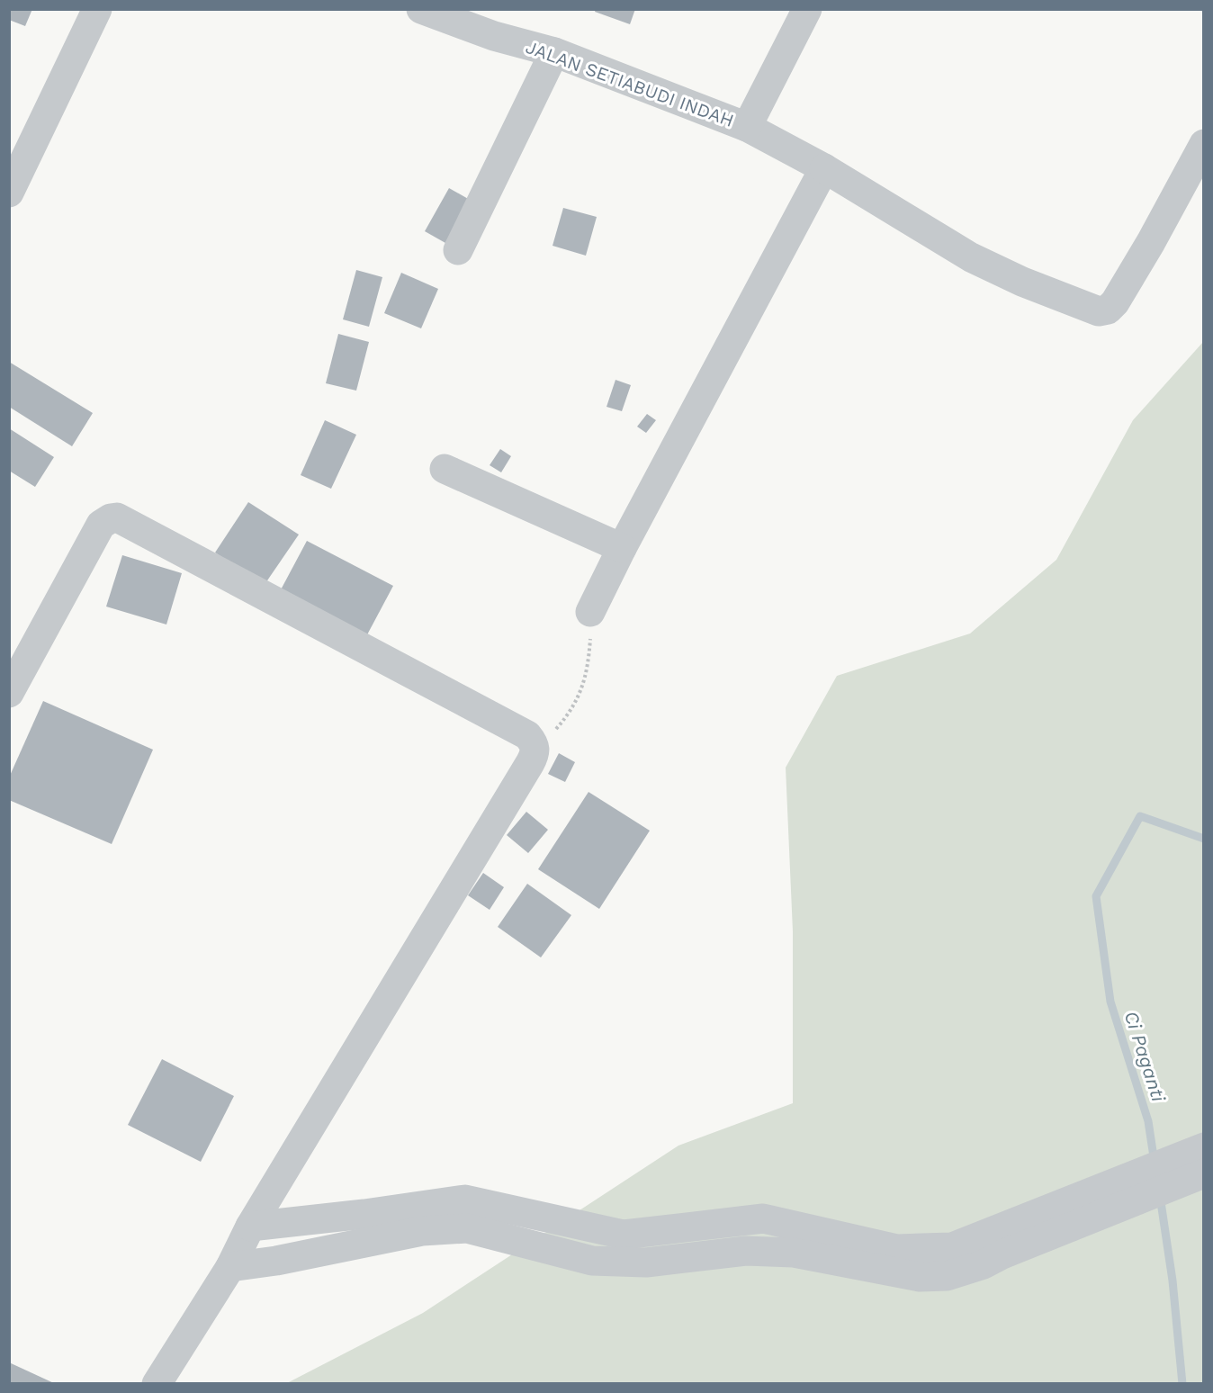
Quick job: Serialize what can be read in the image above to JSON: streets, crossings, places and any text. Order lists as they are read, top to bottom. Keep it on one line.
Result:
{"streets":{"street":["JALAN SETIABUDI INDAH"]},"water":["Ci Paganti"]}
